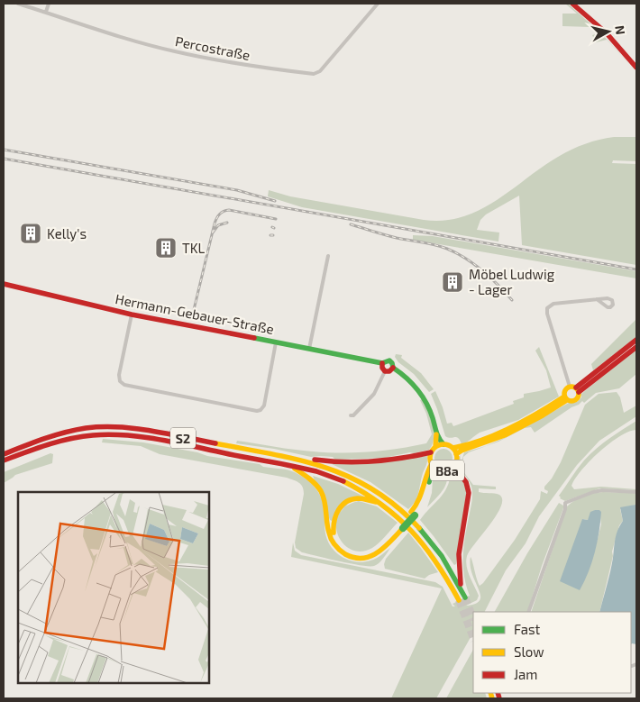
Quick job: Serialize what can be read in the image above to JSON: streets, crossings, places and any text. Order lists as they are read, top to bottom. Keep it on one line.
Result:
{"streets":{"main road":["Hermann-Gebauer-Straße","S2","B8a"],"street":["Percostraße"]},"crossings":[["Hermann-Gebauer-Straße","B8a"]],"places":{"building":["Kelly's","TKL","Möbel Ludwig - Lager"]},"legend":["Fast","Slow","Jam"],"north":"right"}
